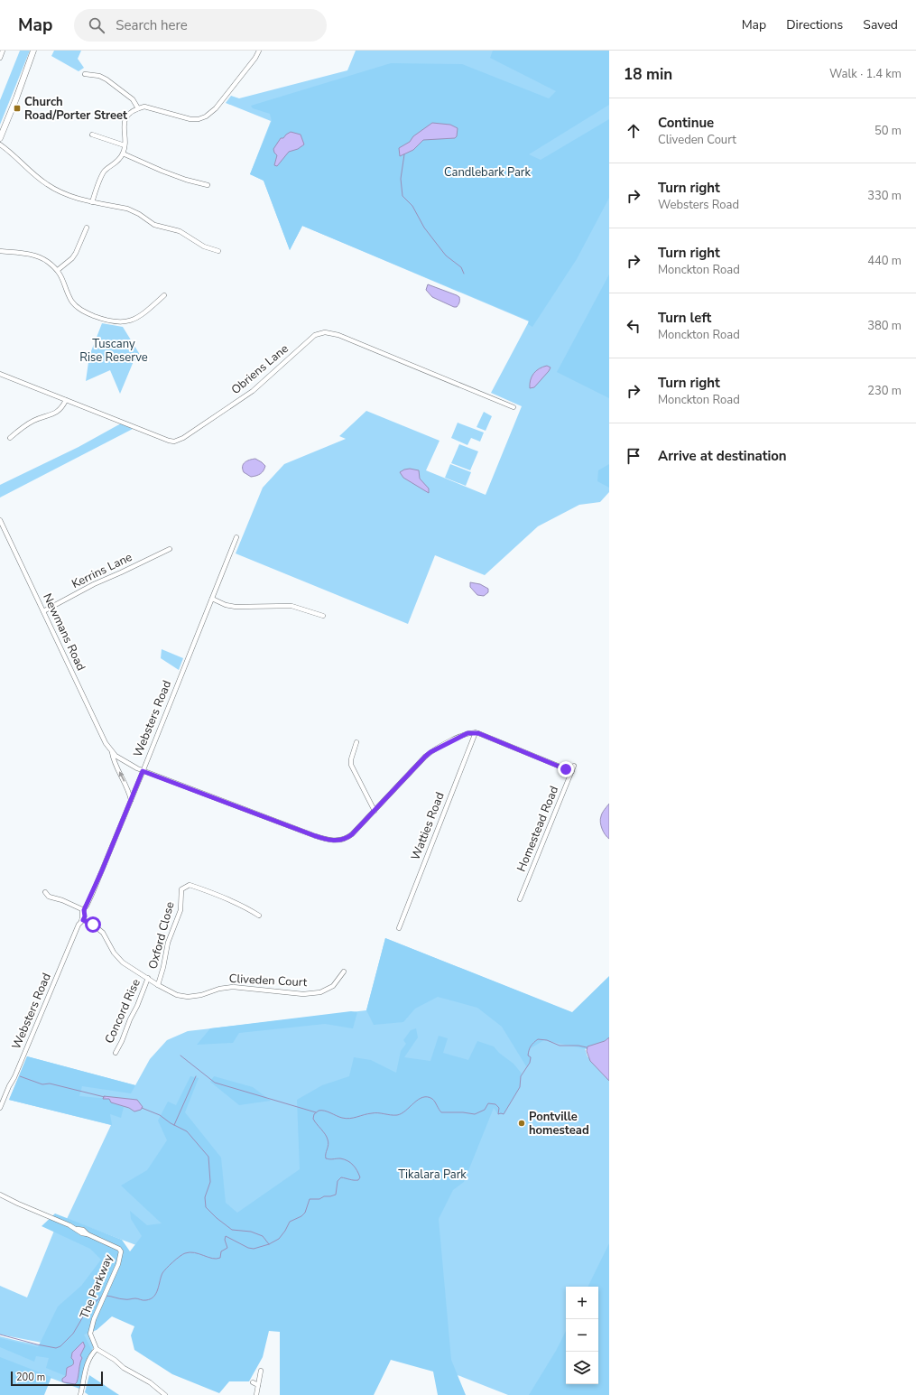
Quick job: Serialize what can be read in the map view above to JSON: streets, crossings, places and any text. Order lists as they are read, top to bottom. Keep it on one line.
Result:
{"streets":{"street":["Obriens Lane","Kerrins Lane","Newmans Road","Websters Road","Watties Road","Homestead Road","Oxford Close","Cliveden Court","Concord Rise","The Parkway"]},"crossings":[["Kerrins Lane","Newmans Road"],["Newmans Road","Websters Road"],["Newmans Road","Watties Road"],["Websters Road","Cliveden Court"],["Oxford Close","Cliveden Court"],["Cliveden Court","Concord Rise"]],"parks":["Candlebark Park","Tuscany Rise Reserve","Tikalara Park"],"places":{"transit":["Church Road/Porter Street"],"other":["Pontville homestead"]},"scale_bar":"200 m","page":{"header":"Map","search":"Search here","nav":["Map","Directions","Saved"],"heading":["18 min","Walk · 1.4 km"],"list":[["Continue","Cliveden Court","50 m"],["Turn right","Websters Road","330 m"],["Turn right","Monckton Road","440 m"],["Turn left","Monckton Road","380 m"],["Turn right","Monckton Road","230 m"],"Arrive at destination"],"map_buttons":["+","−"],"scale":"200 m"}}
